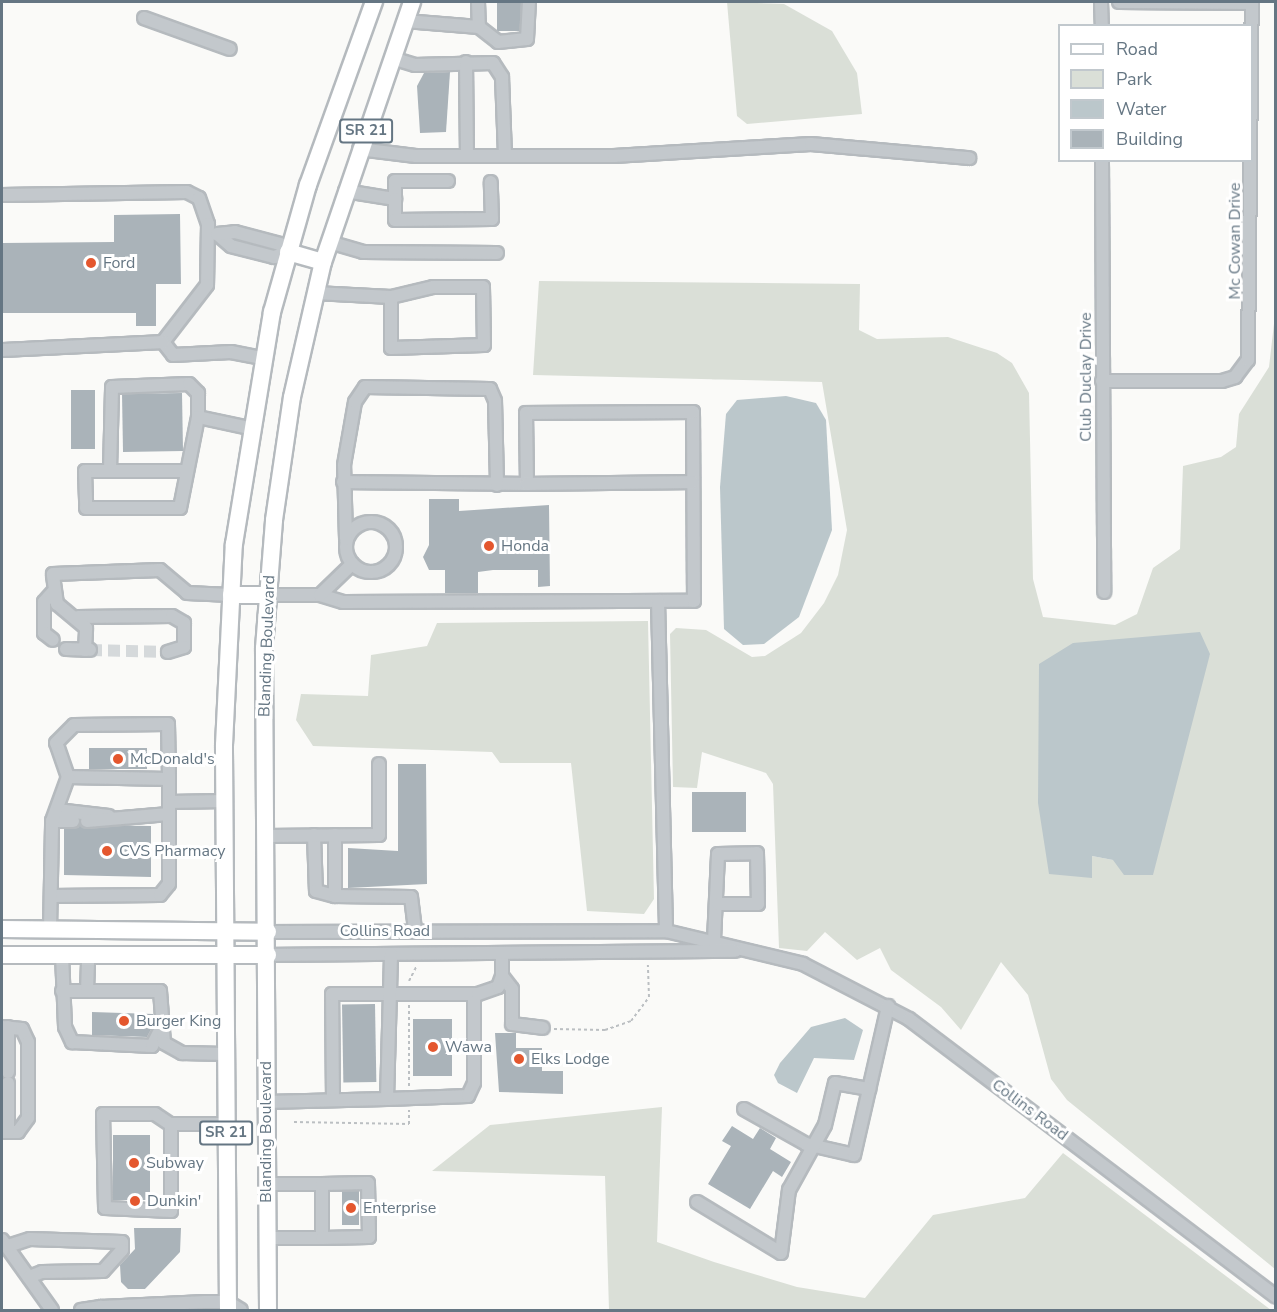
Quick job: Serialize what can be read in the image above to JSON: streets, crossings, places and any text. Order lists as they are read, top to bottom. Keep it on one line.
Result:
{"streets":{"main road":["SR 21","Blanding Boulevard","Collins Road"],"street":["Mc Cowan Drive","Club Duclay Drive"]},"crossings":[["SR 21","Collins Road"],["Mc Cowan Drive","Club Duclay Drive"],["Blanding Boulevard","Collins Road"]],"places":["Ford","Honda","McDonald's","CVS Pharmacy","Burger King","Wawa","Elks Lodge","Subway","Dunkin'","Enterprise"],"legend":["Road","Park","Water","Building"]}
